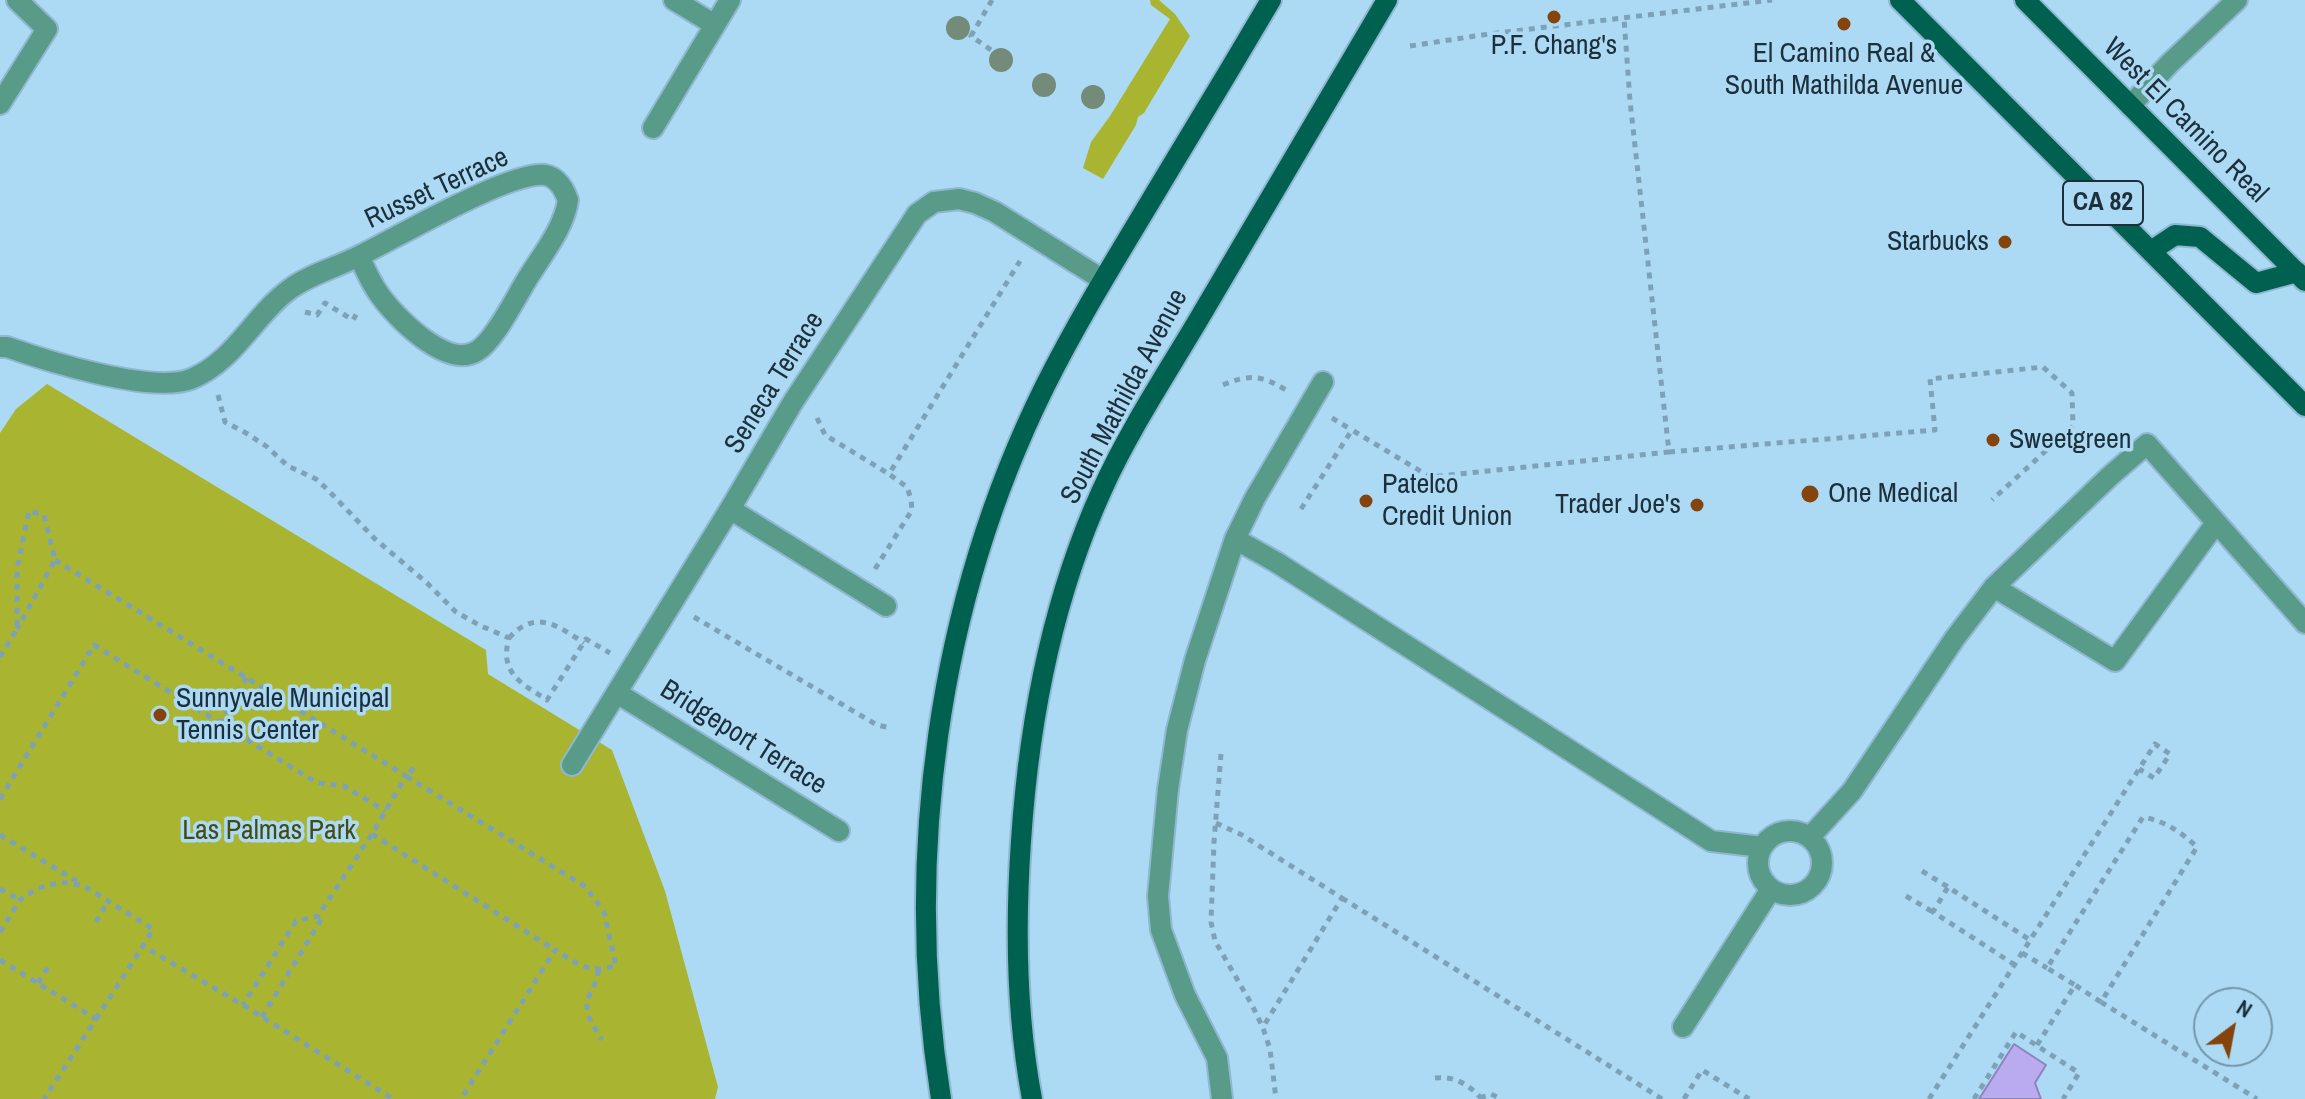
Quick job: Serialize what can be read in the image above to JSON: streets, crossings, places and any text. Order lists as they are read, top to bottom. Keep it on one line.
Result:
{"streets":{"main road":["West El Camino Real","CA 82","South Mathilda Avenue"],"street":["Russet Terrace","Seneca Terrace","Bridgeport Terrace"]},"crossings":[["Seneca Terrace","Bridgeport Terrace"]],"parks":["Las Palmas Park"],"places":["P.F. Chang's","El Camino Real & South Mathilda Avenue","Starbucks","Sweetgreen","One Medical","Patelco Credit Union","Trader Joe's","Sunnyvale Municipal Tennis Center"],"north":"top right"}
